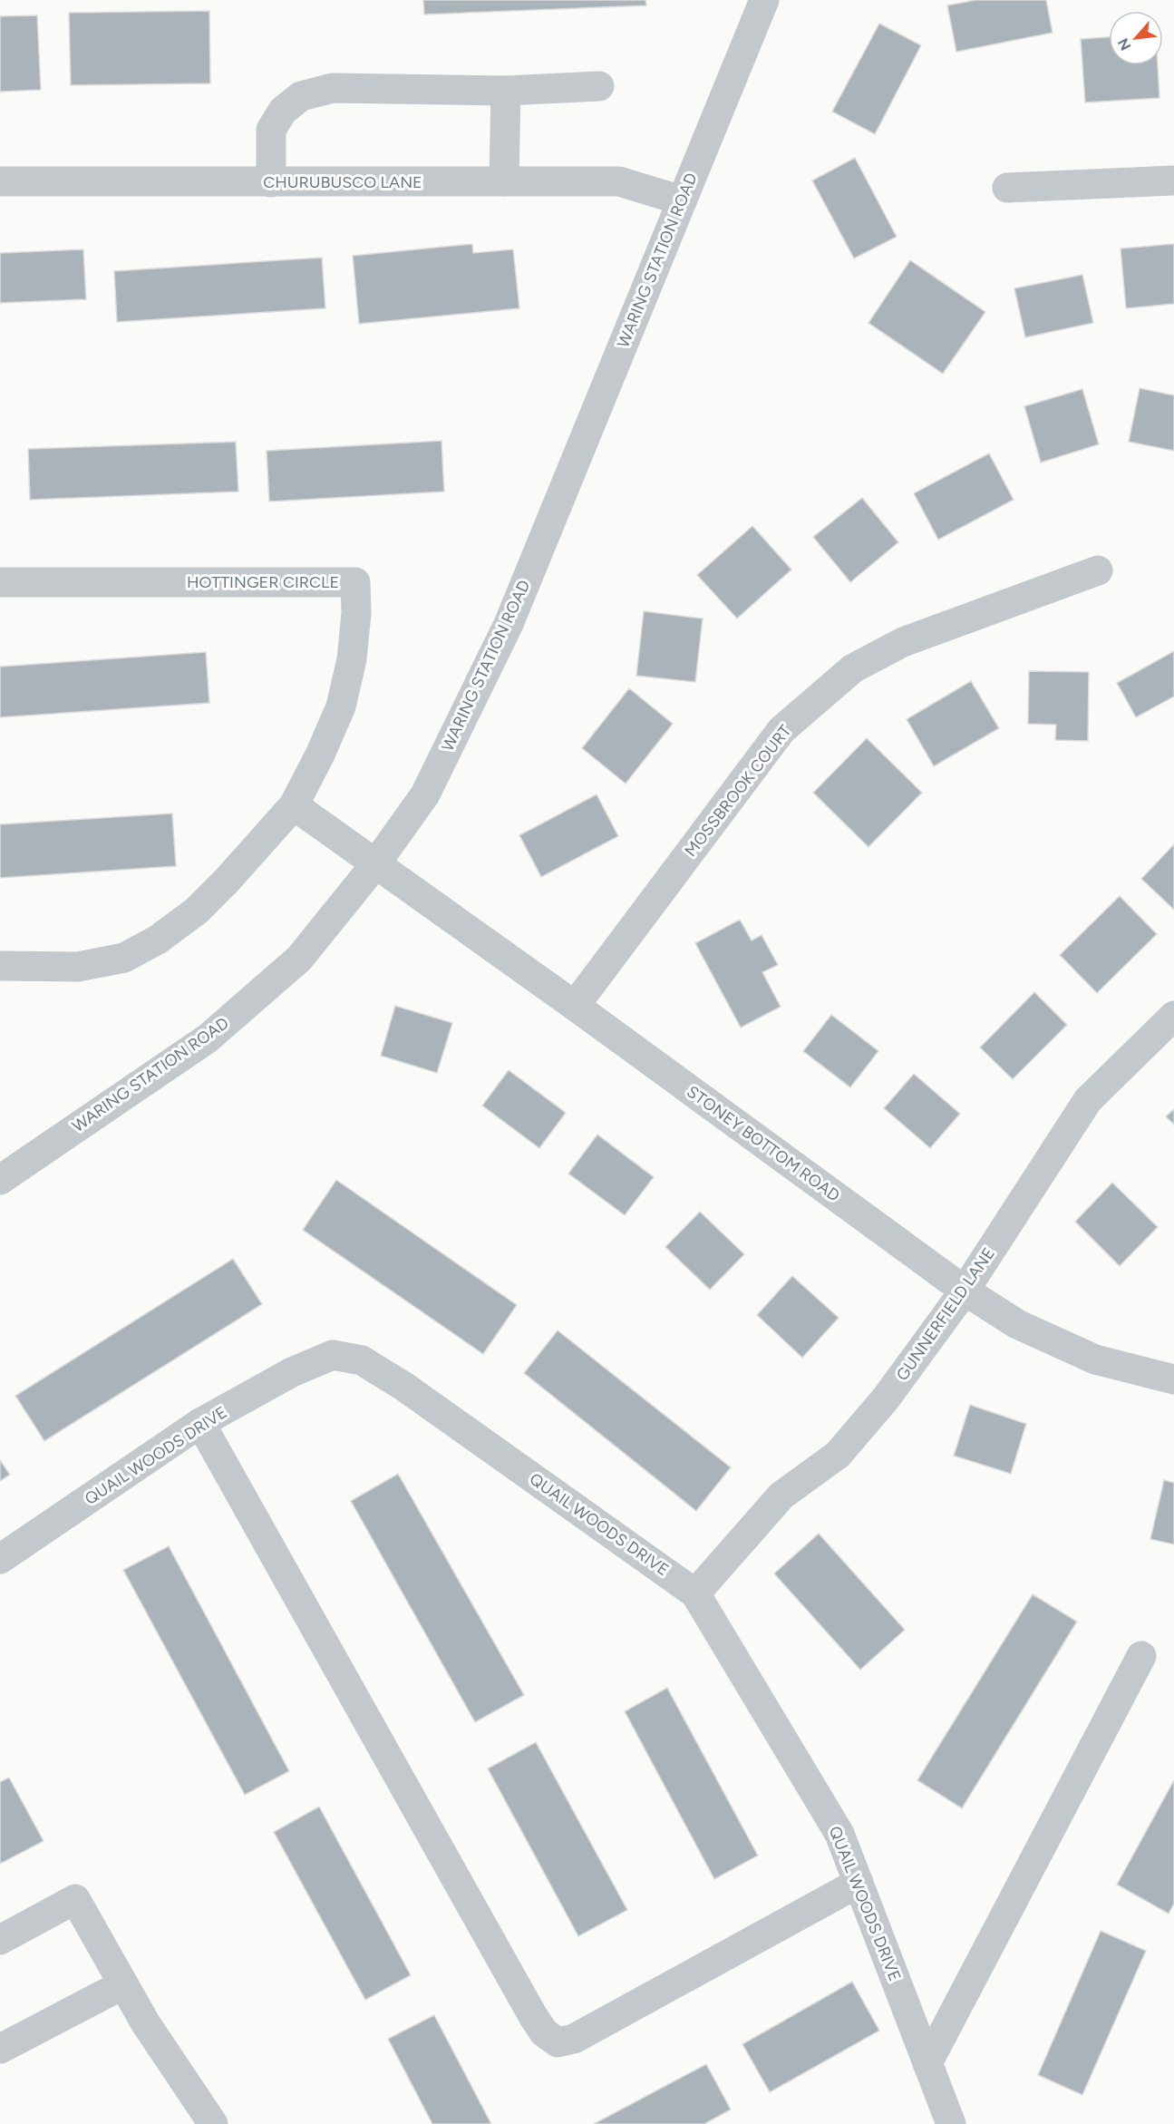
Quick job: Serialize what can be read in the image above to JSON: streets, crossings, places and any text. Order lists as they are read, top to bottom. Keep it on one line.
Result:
{"streets":{"street":["CHURUBUSCO LANE","WARING STATION ROAD","HOTTINGER CIRCLE","MOSSBROOK COURT","STONEY BOTTOM ROAD","GUNNERFIELD LANE","QUAIL WOODS DRIVE"]},"crossings":[["CHURUBUSCO LANE","WARING STATION ROAD"],["WARING STATION ROAD","STONEY BOTTOM ROAD"],["MOSSBROOK COURT","STONEY BOTTOM ROAD"],["STONEY BOTTOM ROAD","GUNNERFIELD LANE"],["GUNNERFIELD LANE","QUAIL WOODS DRIVE"]],"north":"bottom left"}
